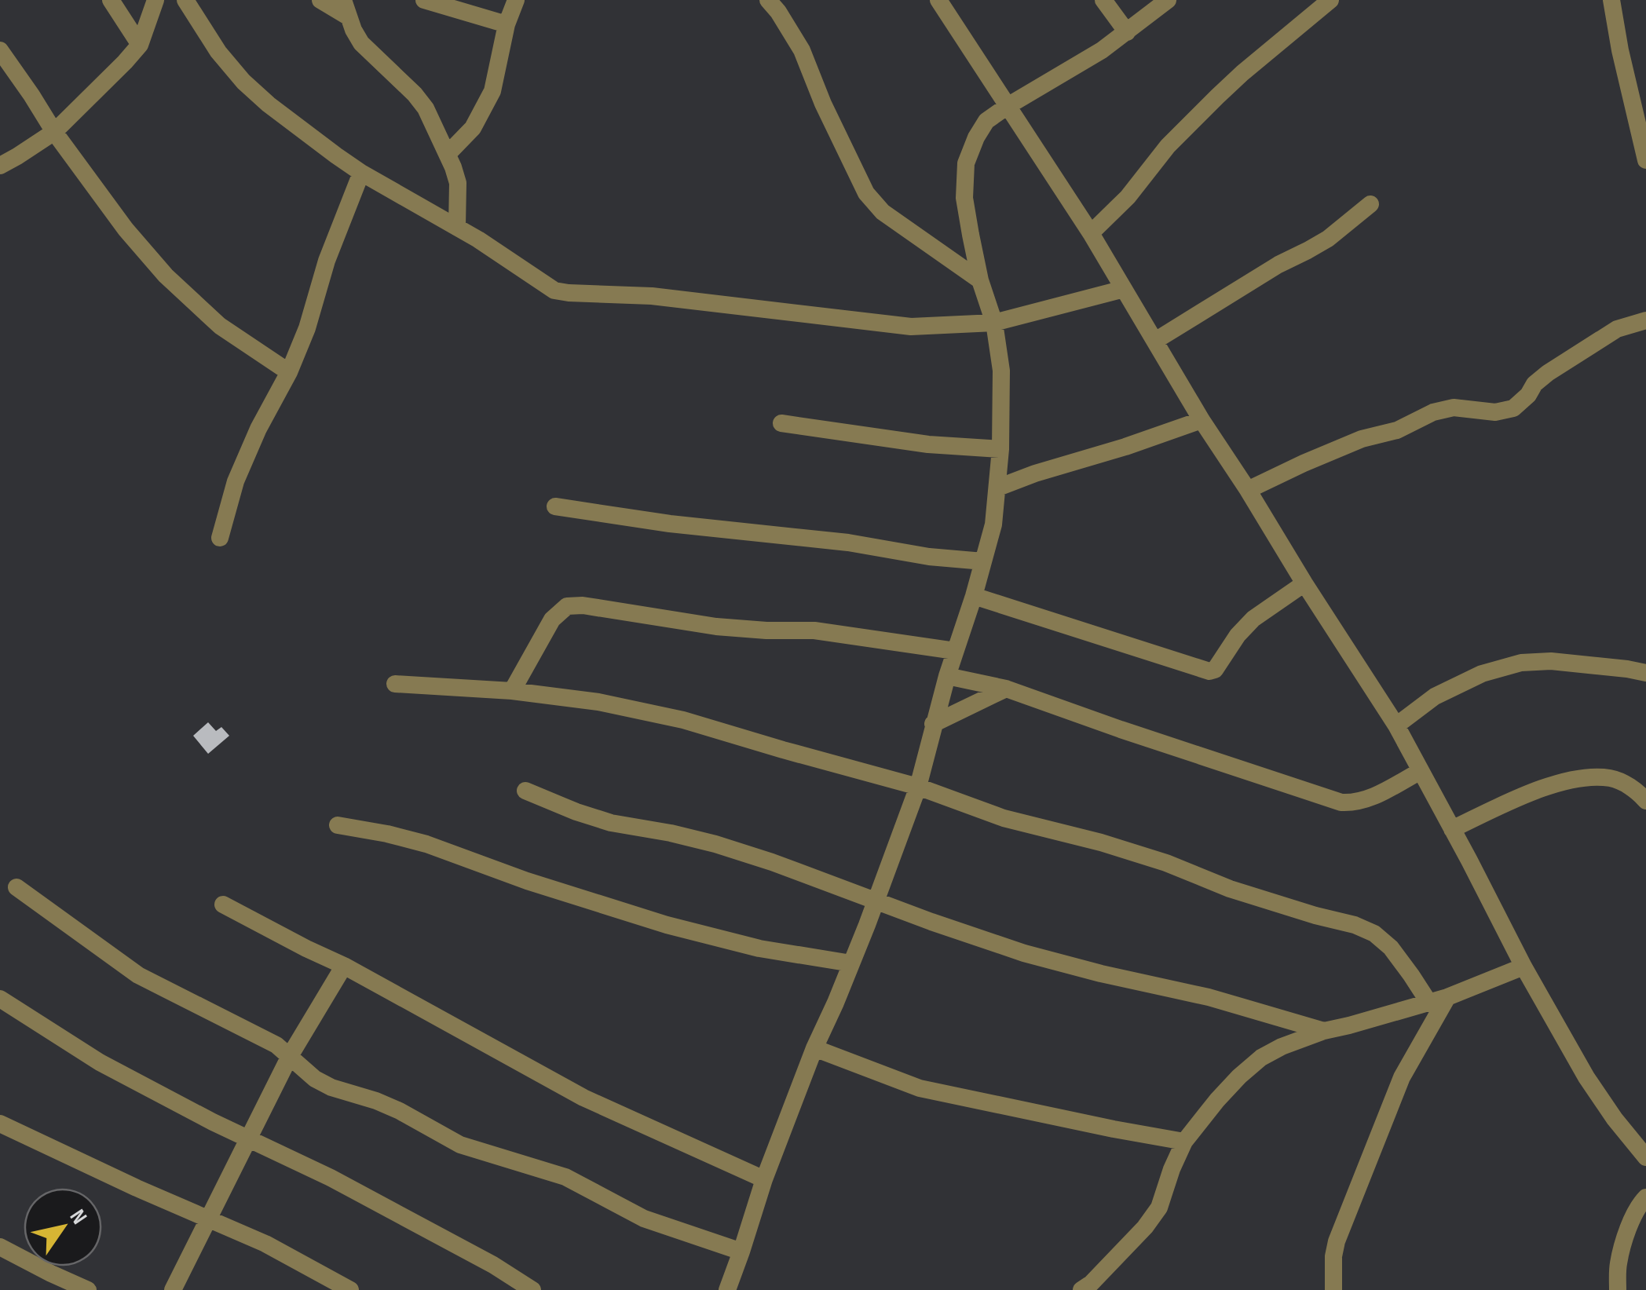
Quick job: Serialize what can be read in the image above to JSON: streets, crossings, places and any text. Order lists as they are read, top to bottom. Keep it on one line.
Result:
{"north":"top right"}
